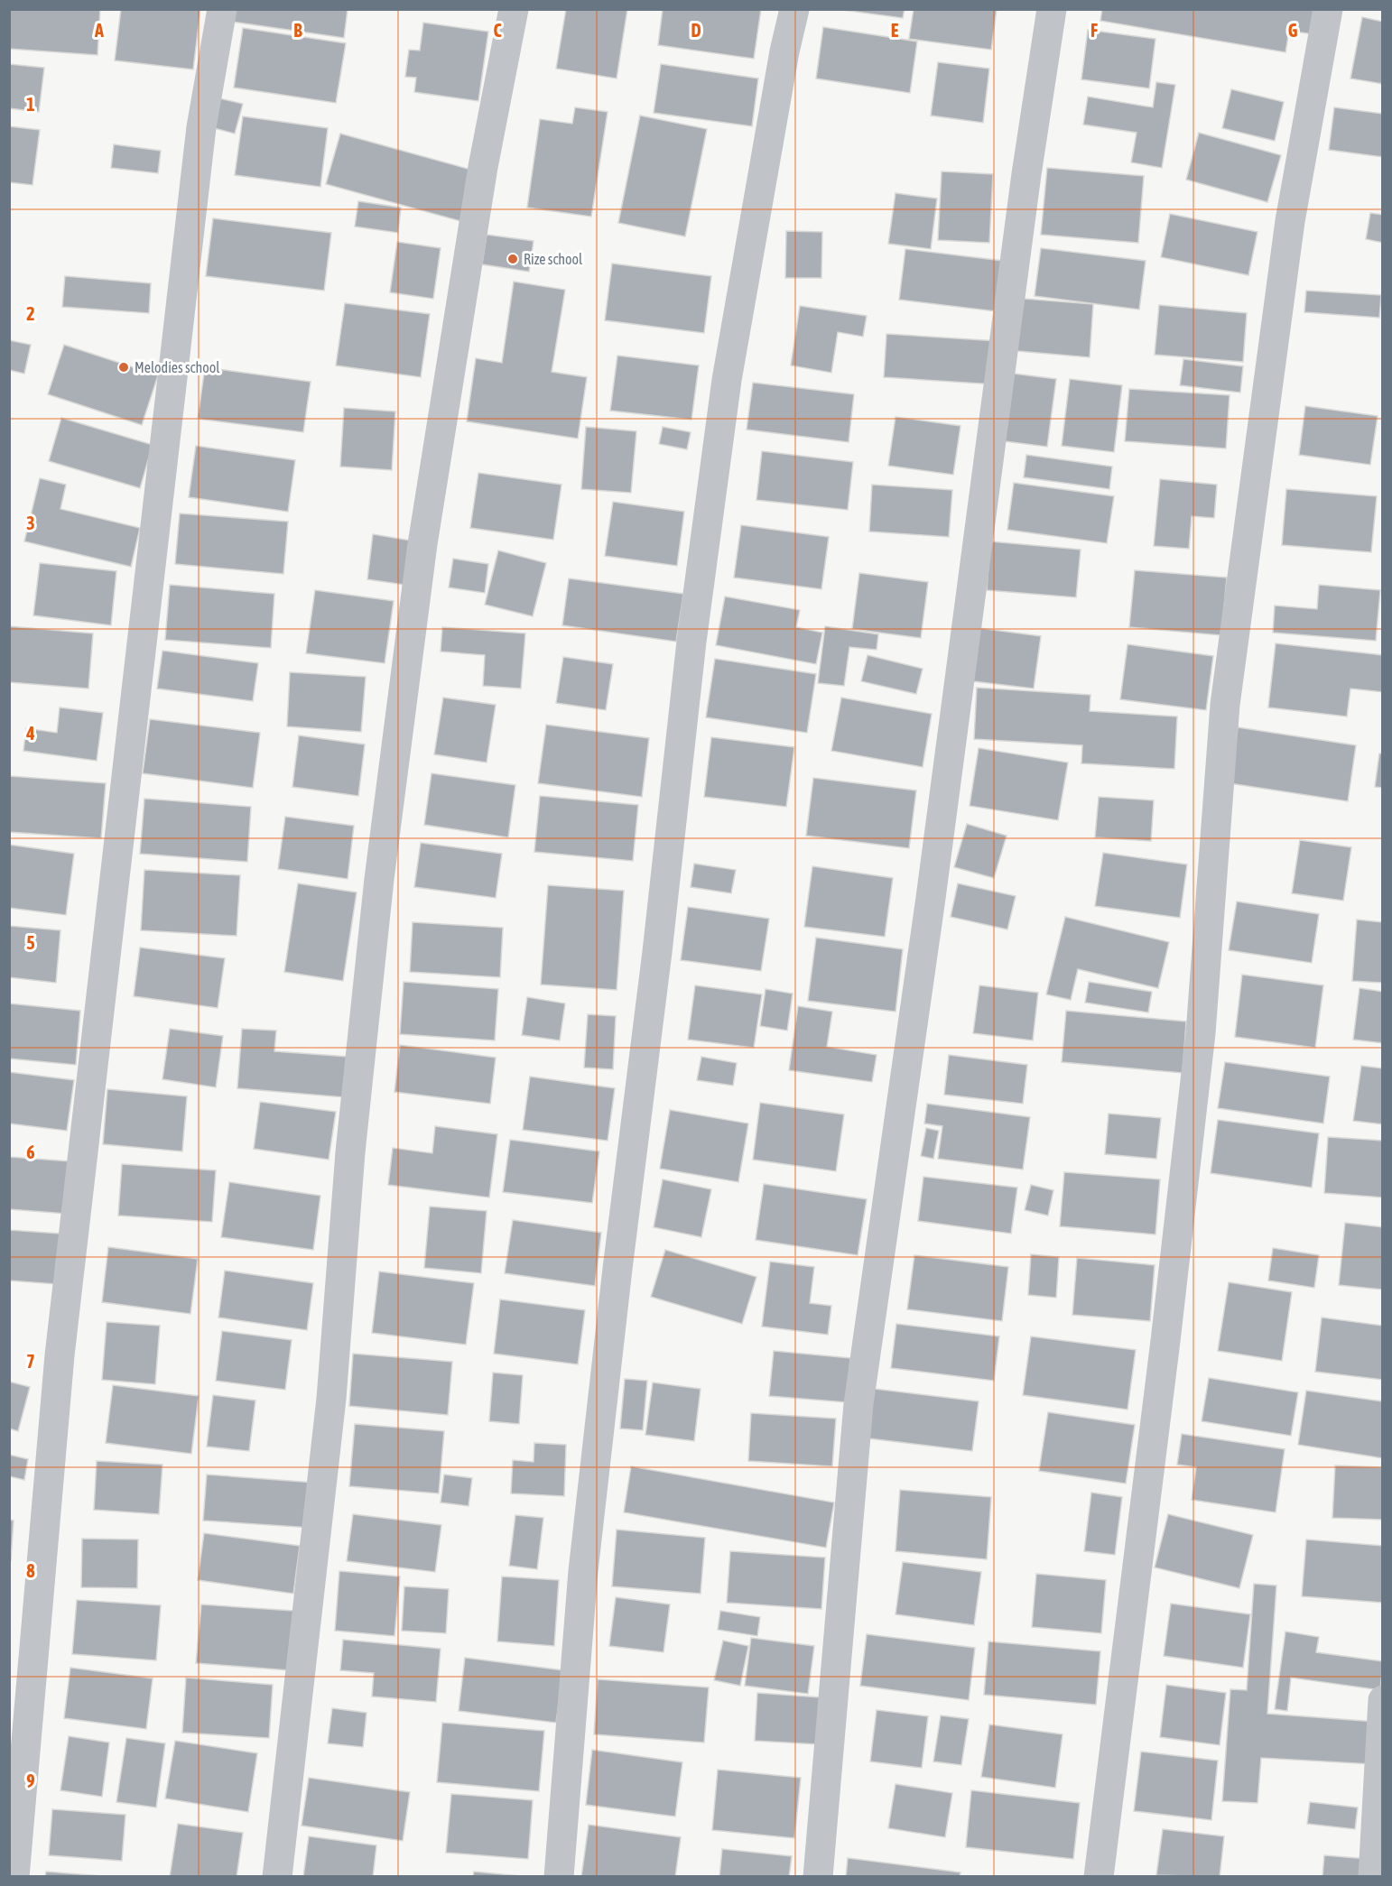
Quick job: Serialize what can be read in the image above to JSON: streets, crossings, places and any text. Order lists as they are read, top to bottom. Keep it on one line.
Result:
{"places":["Rize school","Melodies school"],"grid":{"columns":["A","B","C","D","E","F","G"],"rows":["1","2","3","4","5","6","7","8","9"]}}
